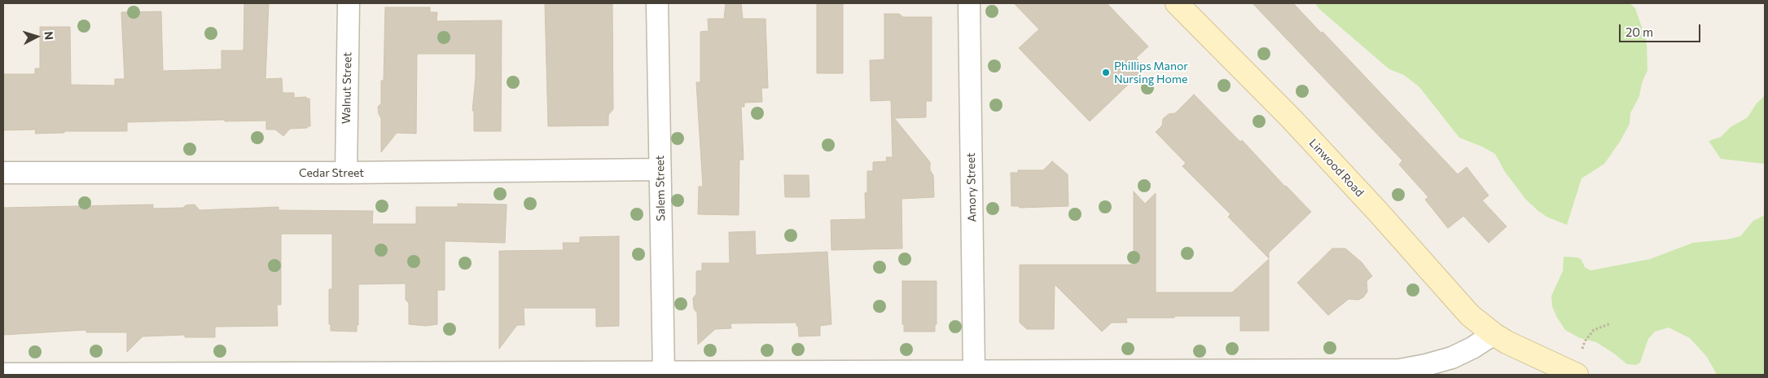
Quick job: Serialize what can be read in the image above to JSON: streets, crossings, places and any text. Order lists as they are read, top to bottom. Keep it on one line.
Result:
{"streets":{"street":["Walnut Street","Linwood Road","Cedar Street","Amory Street","Salem Street"]},"crossings":[["Walnut Street","Cedar Street"],["Cedar Street","Salem Street"]],"places":["Phillips Manor Nursing Home"],"scale_bar":"20 m","north":"right"}
